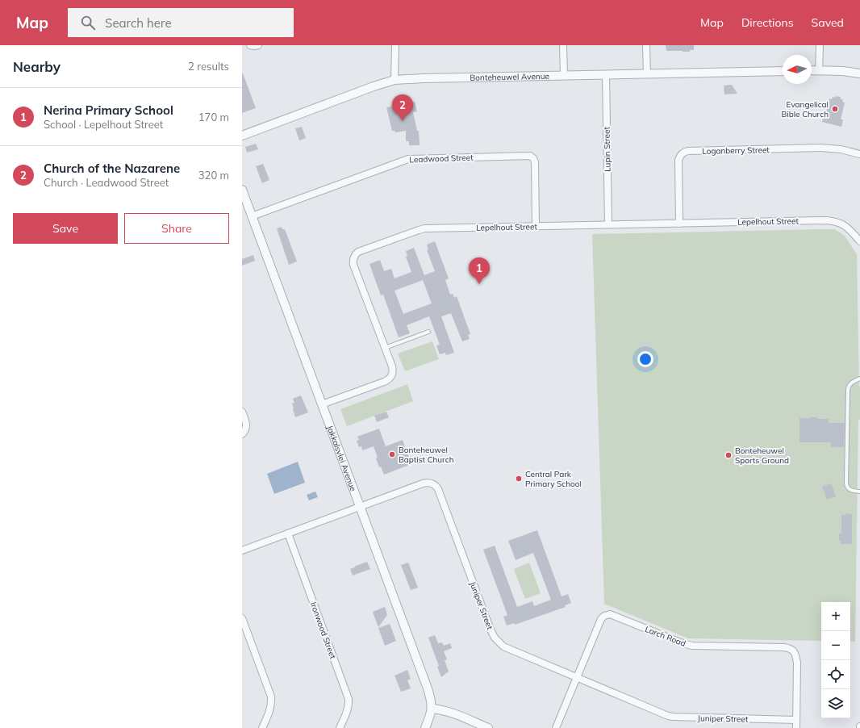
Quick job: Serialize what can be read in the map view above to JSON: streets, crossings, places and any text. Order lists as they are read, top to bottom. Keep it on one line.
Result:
{"streets":{"street":["Bonteheuwel Avenue","Lupin Street","Loganberry Street","Leadwood Street","Lepelhout Street","Jakkalsvlei Avenue","Juniper Street","Ironwood Street","Larch Road"]},"crossings":[["Bonteheuwel Avenue","Lupin Street"],["Lupin Street","Lepelhout Street"],["Loganberry Street","Lepelhout Street"],["Leadwood Street","Lepelhout Street"],["Leadwood Street","Jakkalsvlei Avenue"],["Lepelhout Street","Jakkalsvlei Avenue"],["Jakkalsvlei Avenue","Juniper Street"],["Juniper Street","Ironwood Street"],["Juniper Street","Larch Road"]],"places":["Evangelical Bible Church","Bonteheuwel Baptist Church","Bonteheuwel Sports Ground","Central Park Primary School"],"north":"left","page":{"header":"Map","search":"Search here","nav":["Map","Directions","Saved"],"heading":["Nearby","2 results"],"list":[{"mark":"1","name":"Nerina Primary School","note":"School · Lepelhout Street","value":"170 m"},{"mark":"2","name":"Church of the Nazarene","note":"Church · Leadwood Street","value":"320 m"}],"pins":["2","1"],"buttons":["Save","Share"],"map_buttons":["+","−"]}}
